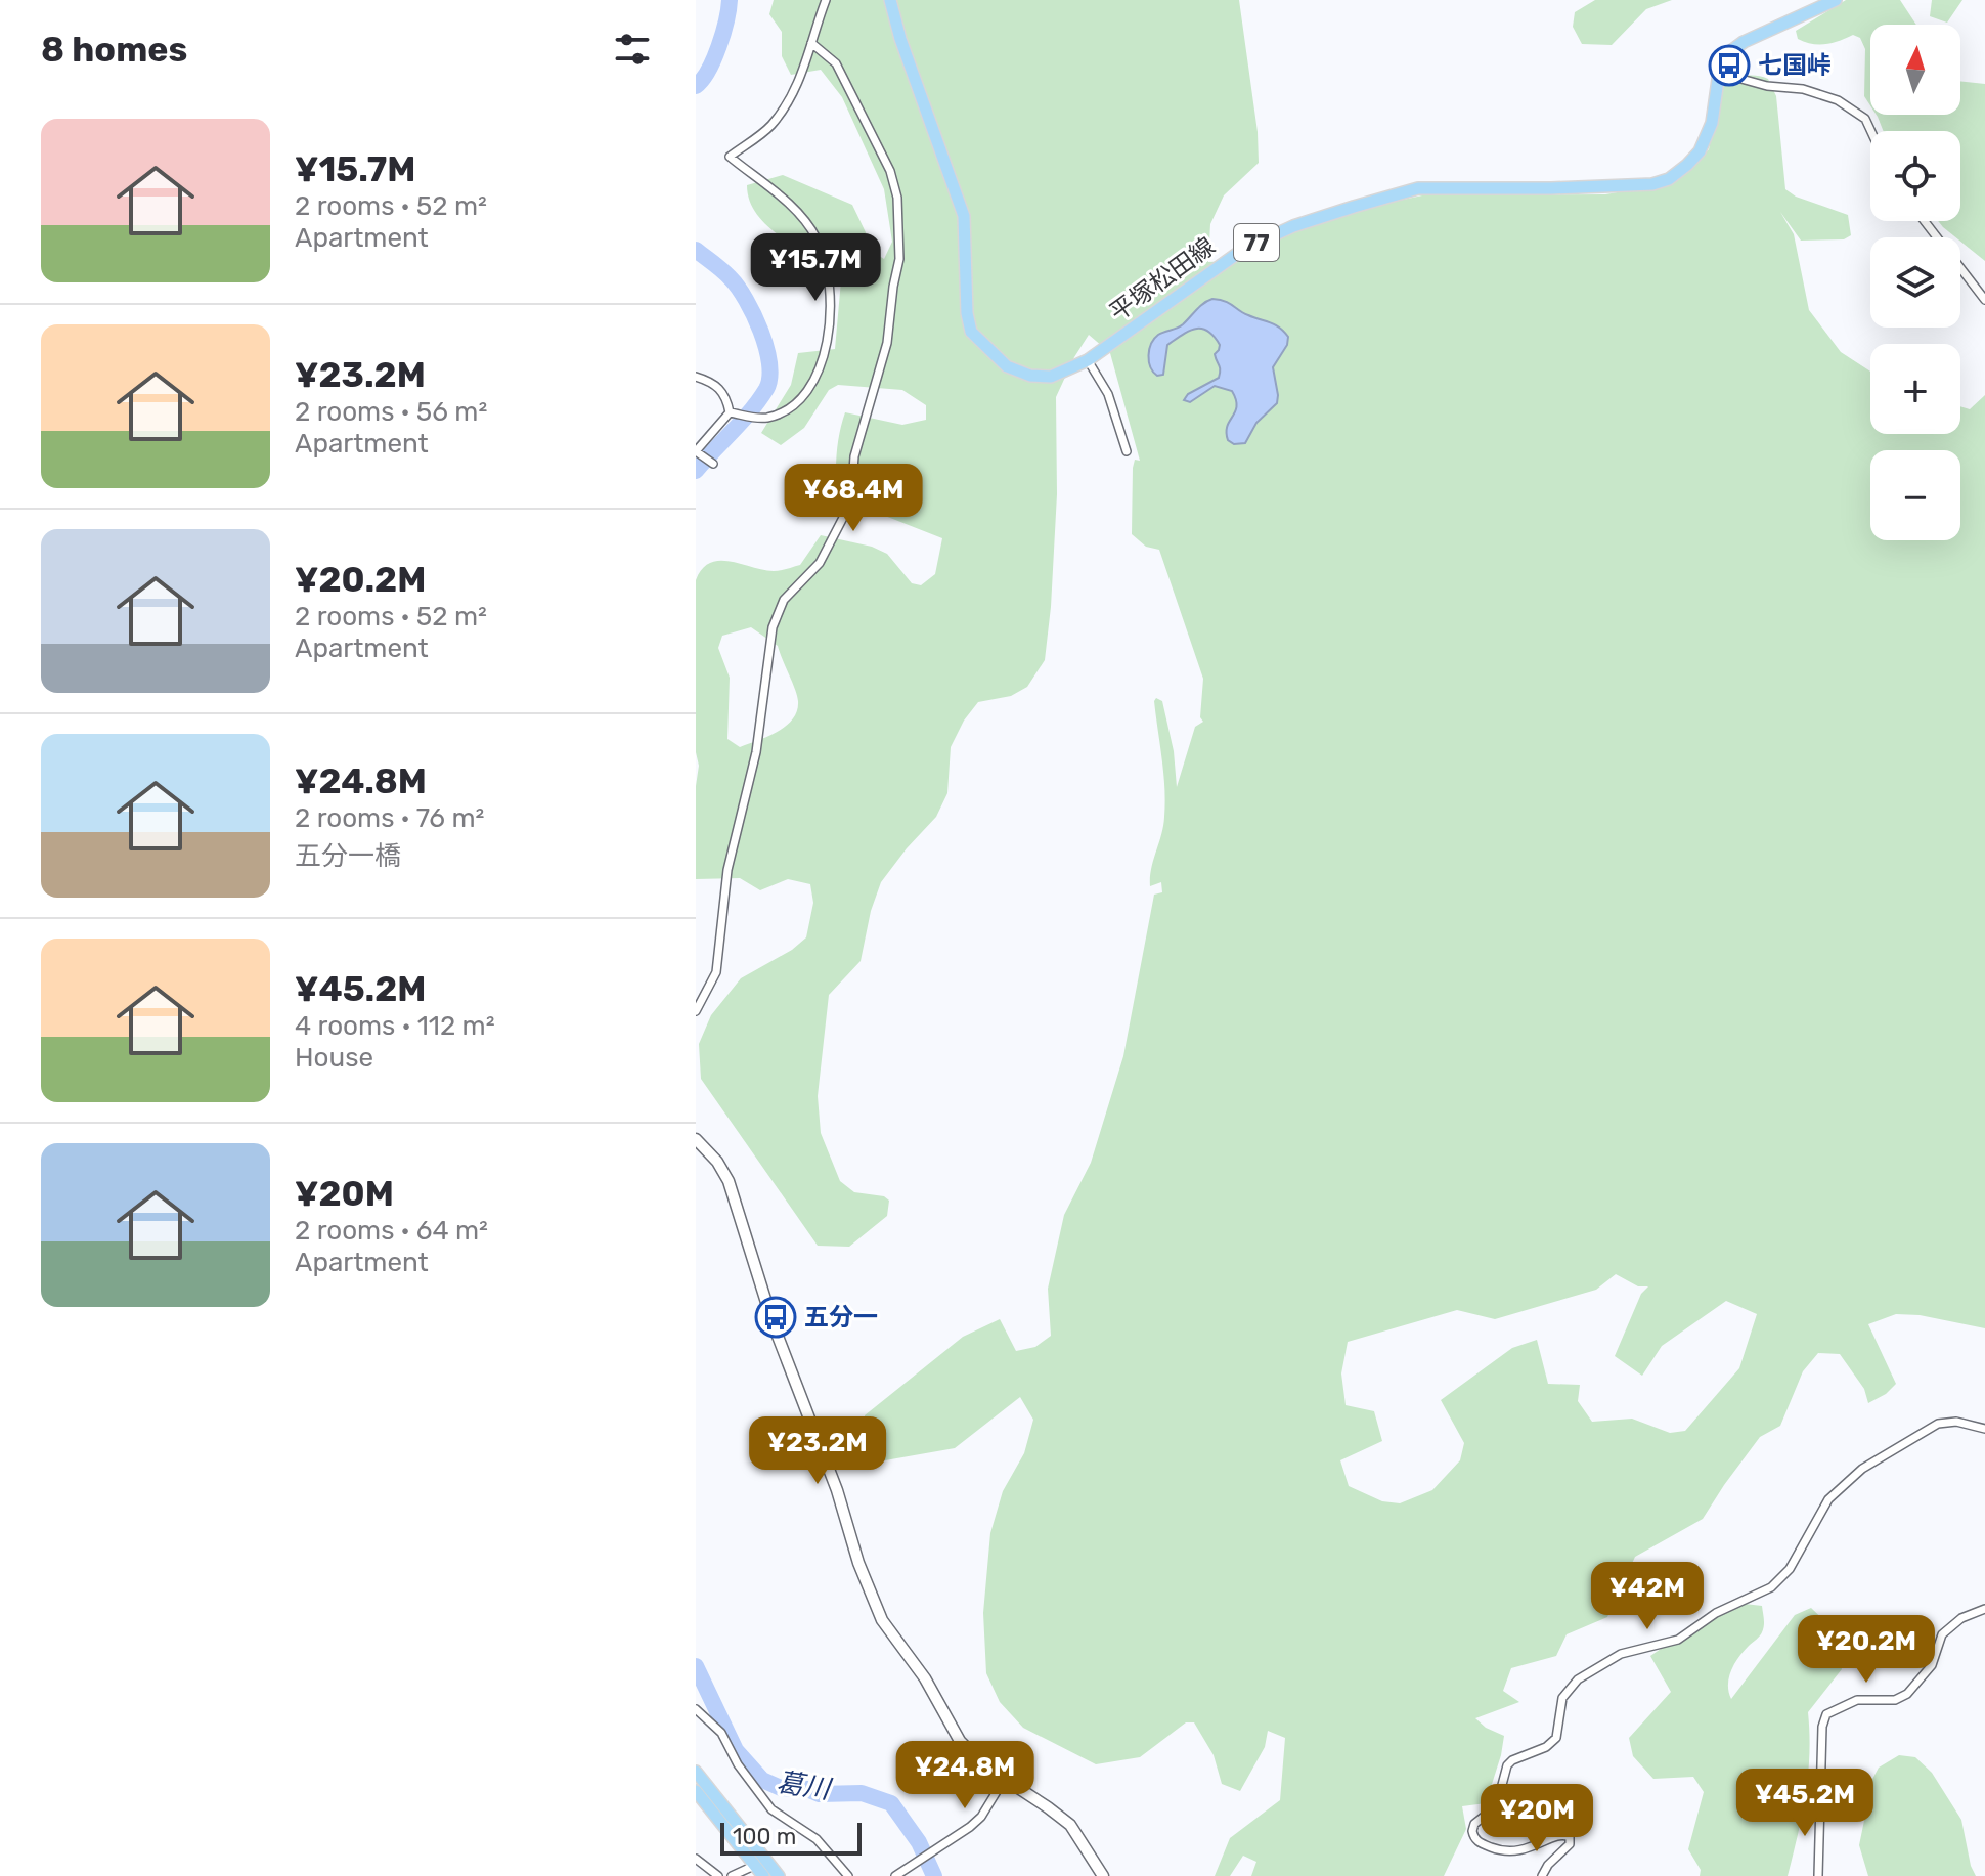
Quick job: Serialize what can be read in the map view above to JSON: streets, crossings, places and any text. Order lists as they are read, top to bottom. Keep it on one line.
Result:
{"streets":{"main road":["77","平塚松田線"]},"water":["葛川"],"places":{"bus stop":["七国峠","五分一"]},"scale_bar":"100 m","north":"top","page":{"heading":"8 homes","map_buttons":["+","−"],"list":[{"name":"¥15.7M","note":"2 rooms · 52 m² · Apartment"},{"name":"¥23.2M","note":"2 rooms · 56 m² · Apartment"},{"name":"¥20.2M","note":"2 rooms · 52 m² · Apartment"},{"name":"¥24.8M","note":"2 rooms · 76 m² · 五分一橋"},{"name":"¥45.2M","note":"4 rooms · 112 m² · House"},{"name":"¥20M","note":"2 rooms · 64 m² · Apartment"}],"price":["¥15.7M","¥68.4M","¥23.2M","¥42M","¥20.2M","¥24.8M","¥45.2M","¥20M"],"scale":"100 m"}}
